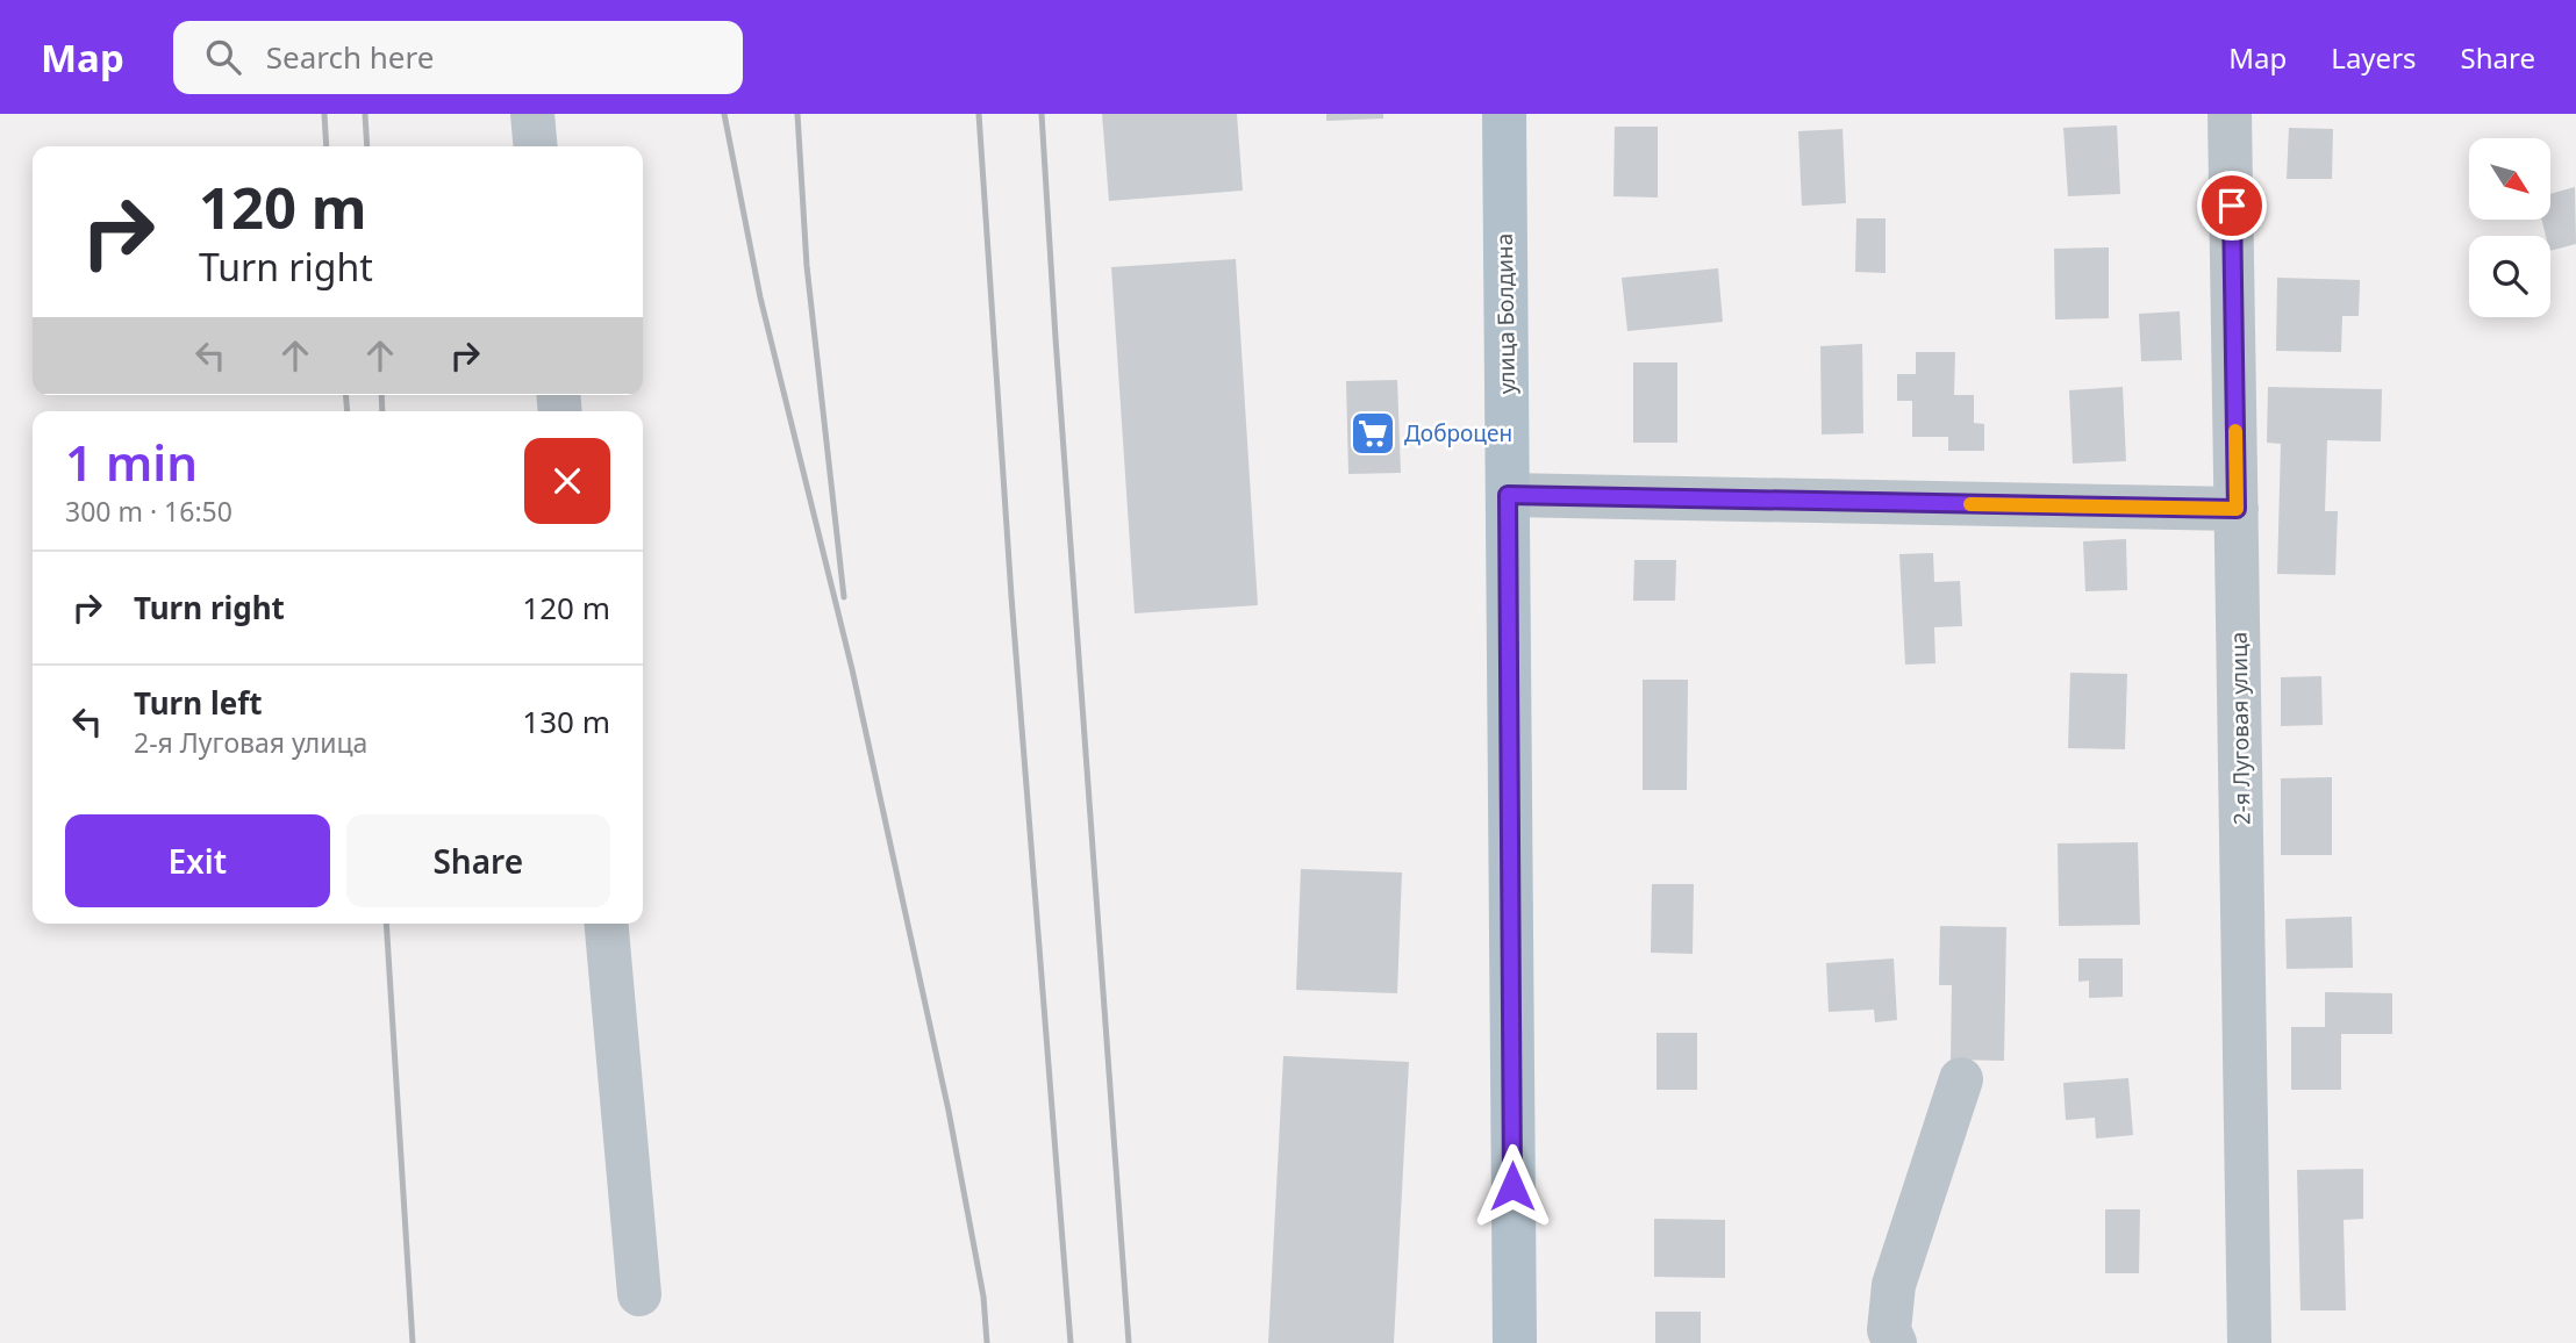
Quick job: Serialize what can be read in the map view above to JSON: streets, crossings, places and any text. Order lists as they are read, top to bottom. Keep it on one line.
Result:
{"streets":{"main road":["улица Болдина"],"street":["2-я Луговая улица"]},"places":{"supermarket":["Доброцен"]},"north":"bottom right","page":{"header":"Map","search":"Search here","nav":["Map","Layers","Share"],"turn":["120 m","Turn right"],"heading":["1 min","300 m · 16:50"],"list":[{"name":"Turn right","value":"120 m"},{"name":"Turn left","note":"2-я Луговая улица","value":"130 m"}],"buttons":["Exit","Share"]}}
